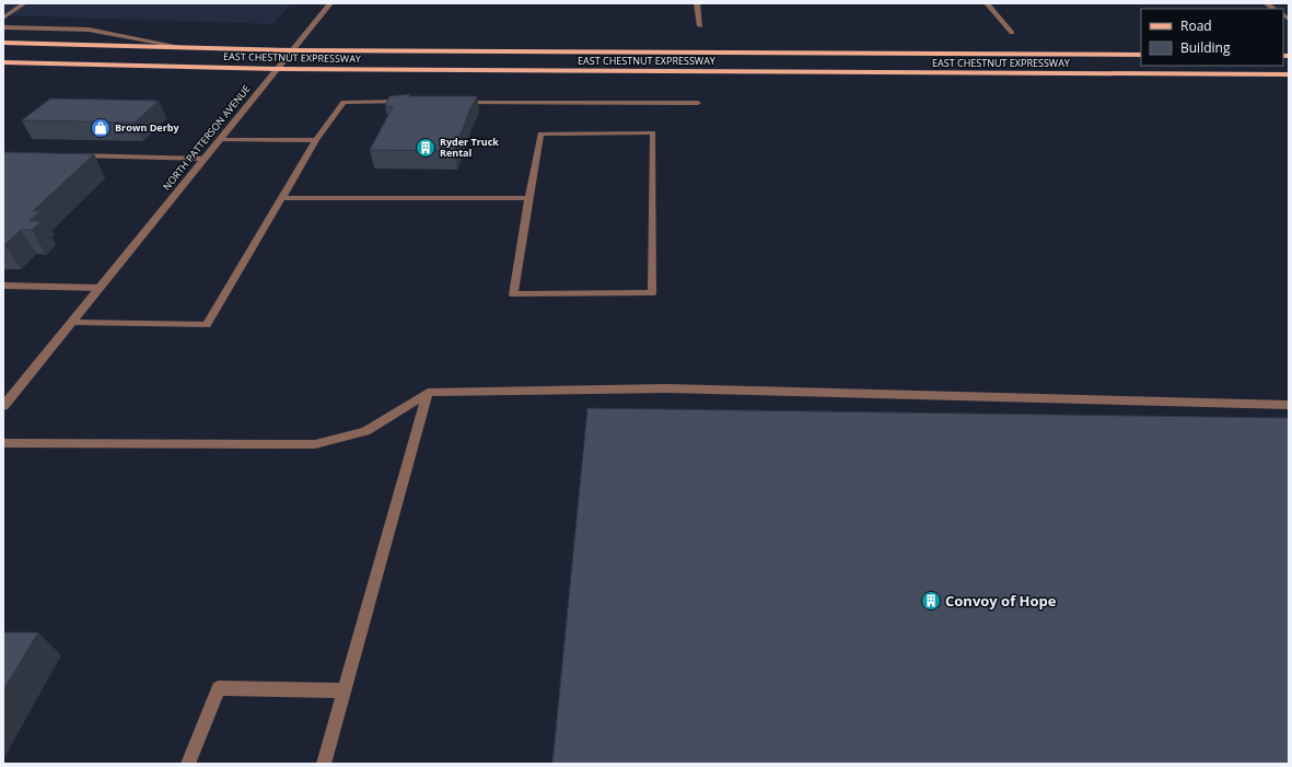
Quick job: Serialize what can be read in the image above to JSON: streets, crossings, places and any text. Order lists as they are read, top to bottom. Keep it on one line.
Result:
{"streets":{"main road":["EAST CHESTNUT EXPRESSWAY"],"street":["NORTH PATTERSON AVENUE"]},"crossings":[["EAST CHESTNUT EXPRESSWAY","NORTH PATTERSON AVENUE"]],"places":{"shop":["Brown Derby"],"building":["Ryder Truck Rental","Convoy of Hope"]},"legend":["Road","Building"]}
